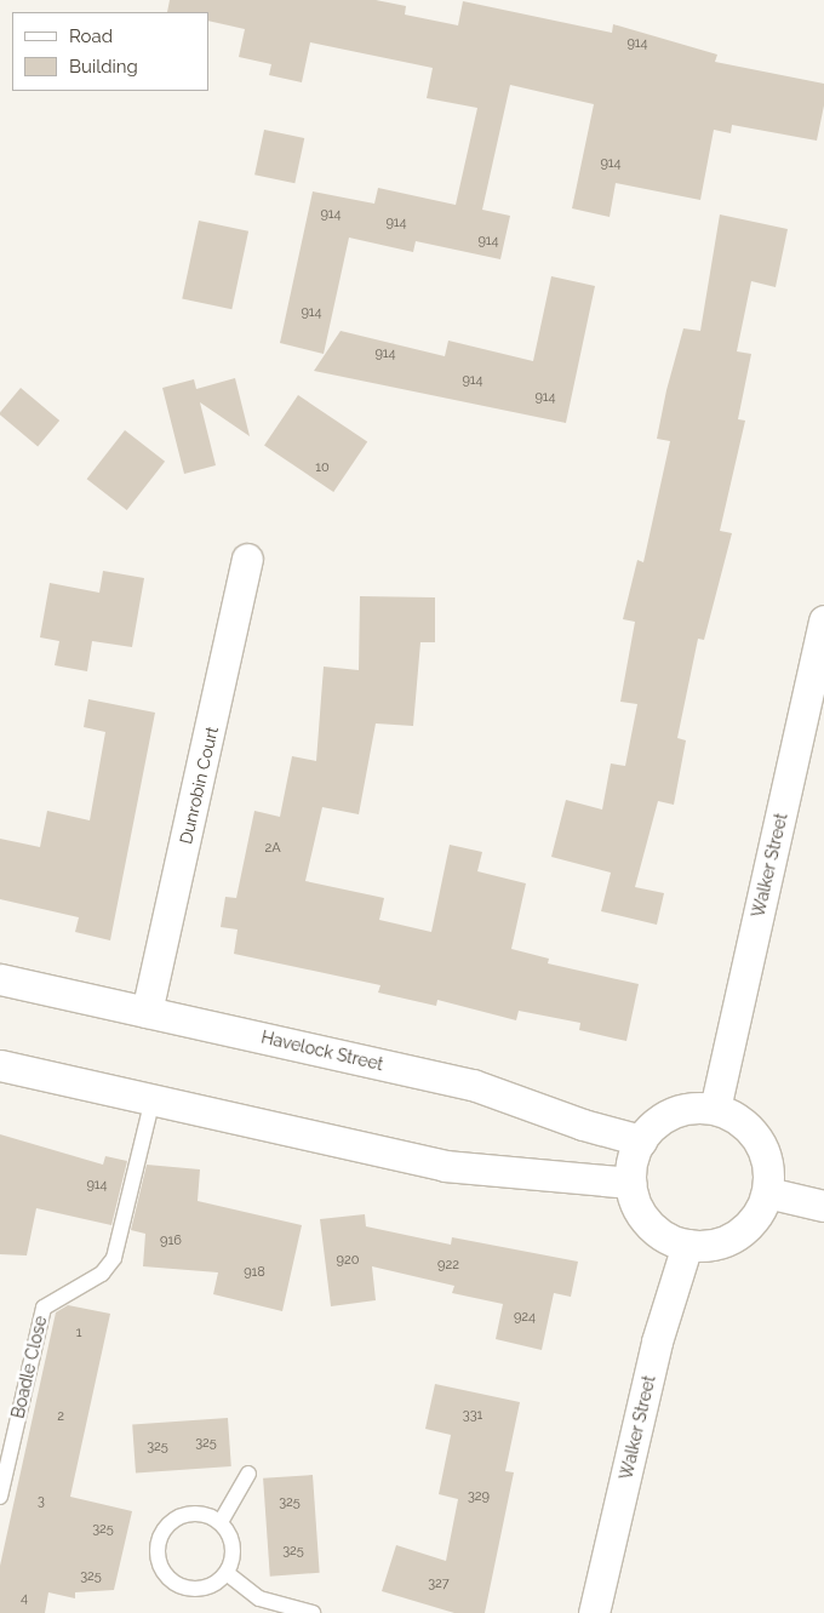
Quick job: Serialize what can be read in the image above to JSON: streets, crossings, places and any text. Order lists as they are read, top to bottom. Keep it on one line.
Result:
{"streets":{"street":["Dunrobin Court","Walker Street","Havelock Street"],"lane":["Boadle Close"]},"crossings":[["Dunrobin Court","Havelock Street"],["Walker Street","Havelock Street"]],"house_numbers":["914","914","914","914","914","914","914","914","914","10","2A","914","916","920","922","918","924","1","331","2","325","325","329","3","325","325","325","325","327","4"],"legend":["Road","Building"]}
